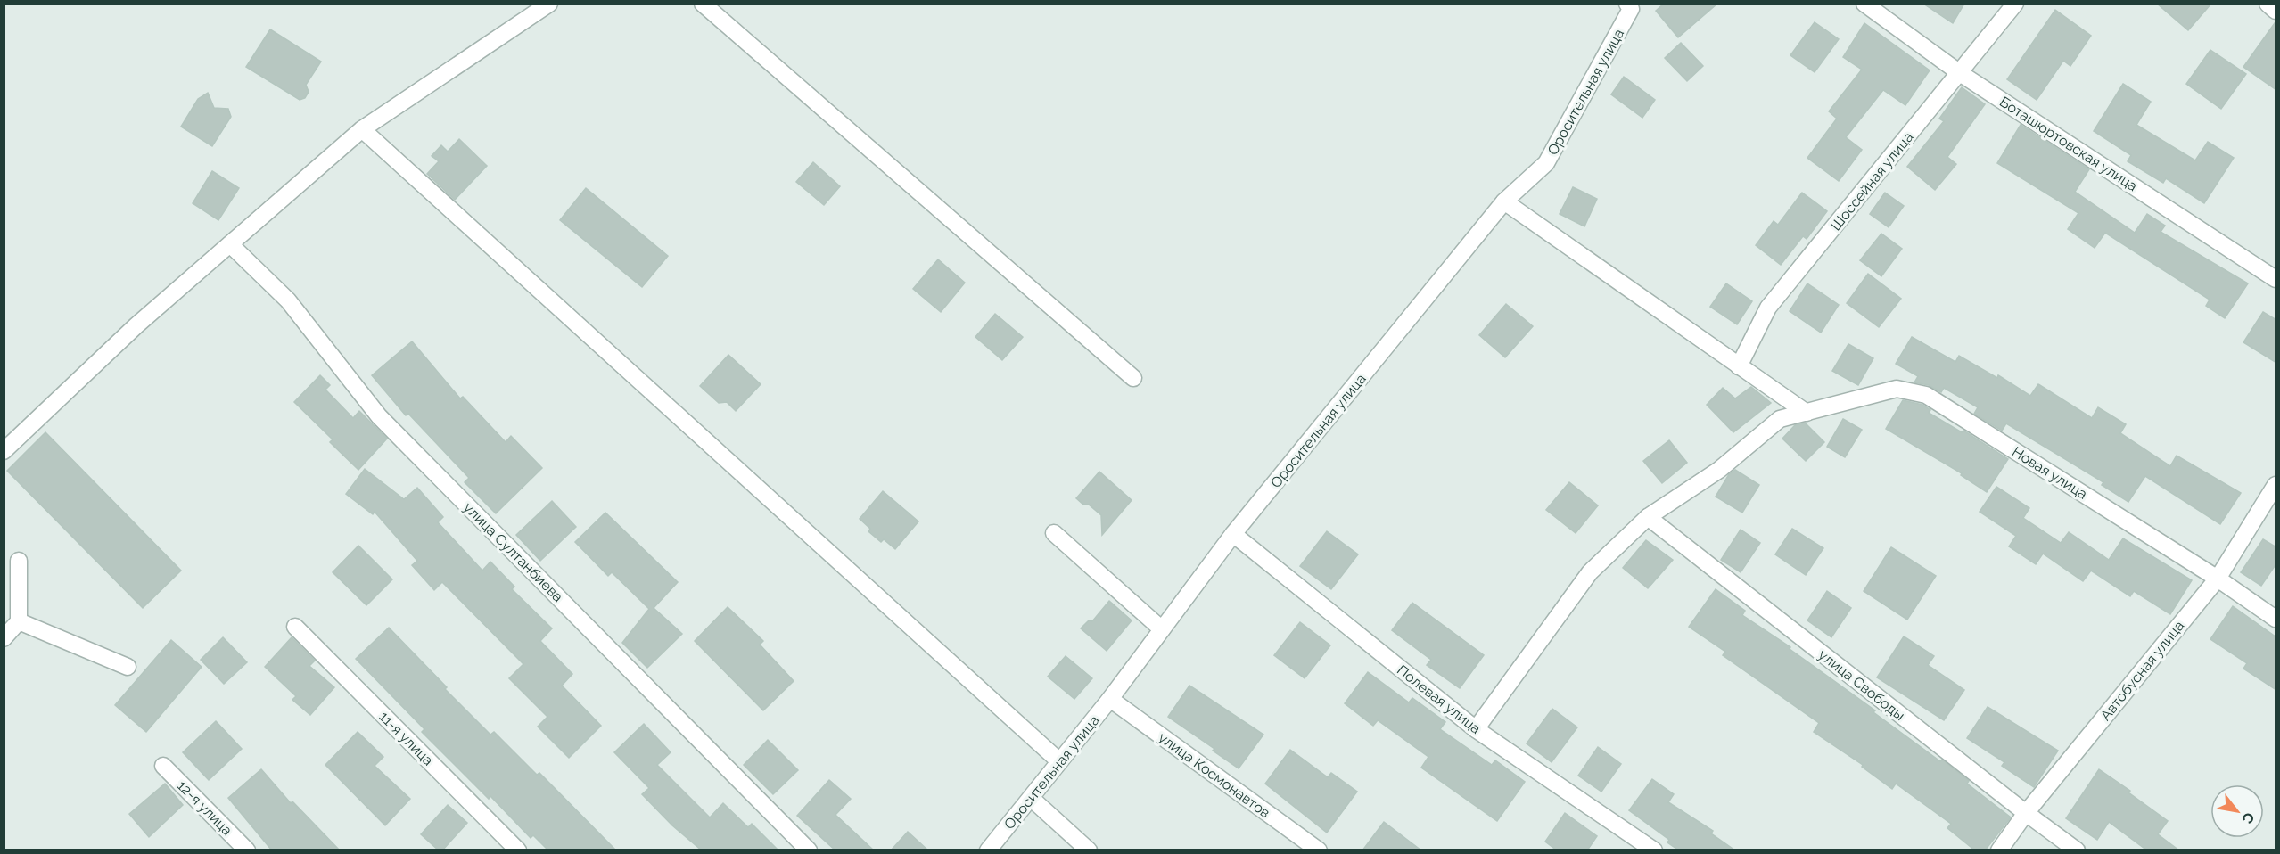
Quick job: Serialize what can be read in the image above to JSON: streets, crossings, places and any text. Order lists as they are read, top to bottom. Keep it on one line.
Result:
{"streets":{"street":["Оросительная улица","Боташюртовская улица","Шоссейная улица","Новая улица","улица Султанбиева","Автобусная улица","улица Свободы","Полевая улица","11-я улица","улица Космонавтов","12-я улица"]},"crossings":[["Оросительная улица","Полевая улица"],["Оросительная улица","улица Космонавтов"],["Боташюртовская улица","Шоссейная улица"],["Новая улица","Автобусная улица"],["Новая улица","улица Свободы"],["Новая улица","Полевая улица"],["Автобусная улица","улица Свободы"]],"north":"bottom right"}
